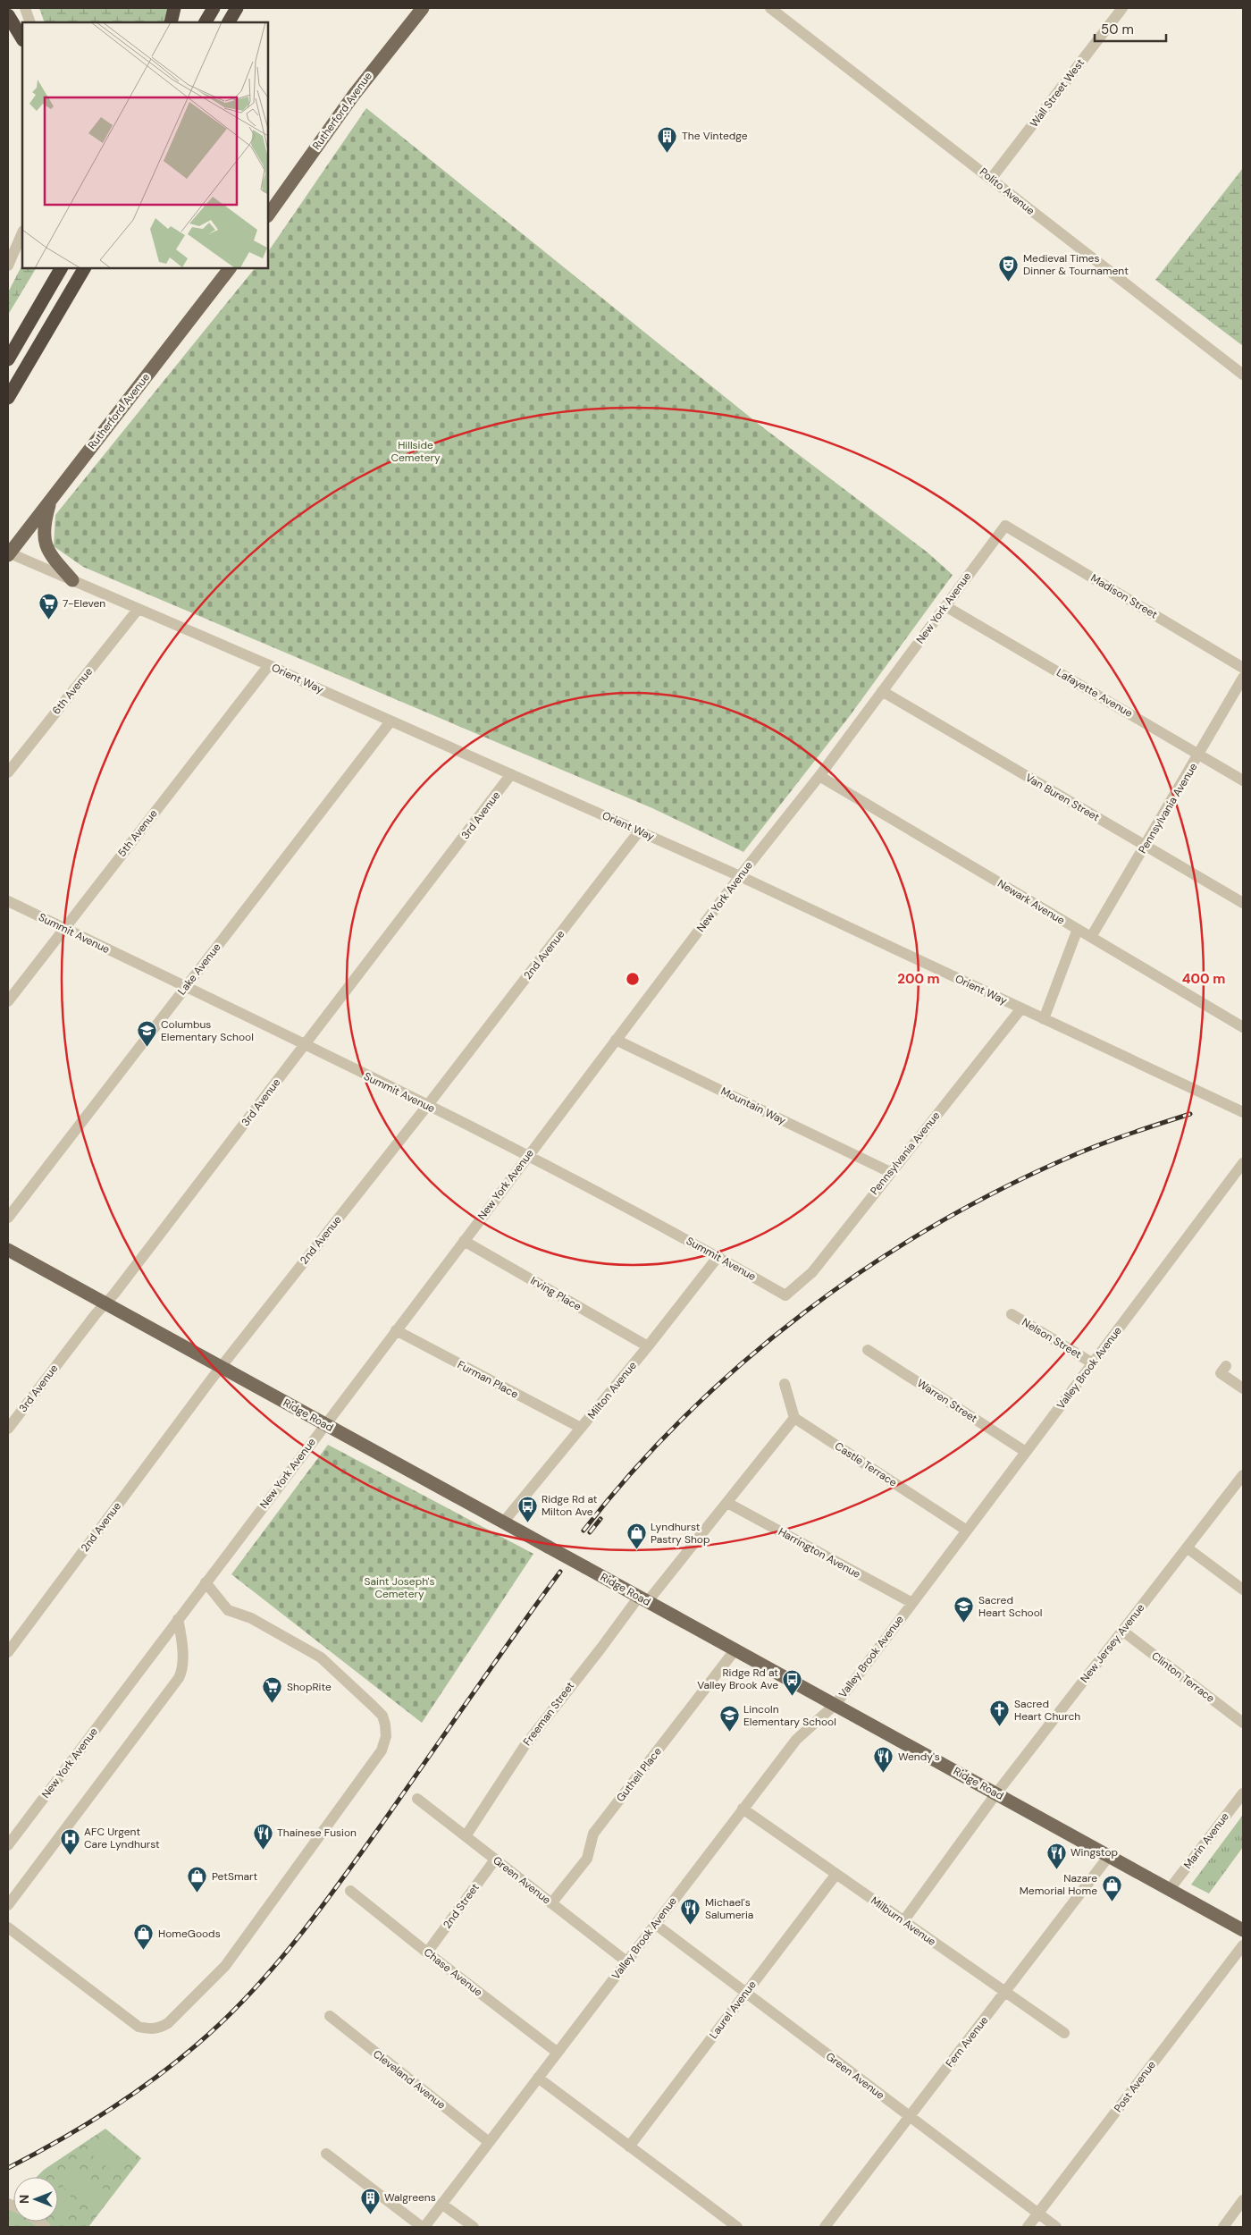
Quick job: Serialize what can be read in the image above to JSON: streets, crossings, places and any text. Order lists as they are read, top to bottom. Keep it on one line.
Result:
{"streets":{"main road":["Rutherford Avenue","Ridge Road"],"street":["Wall Street West","Polito Avenue","Madison Street","New York Avenue","Orient Way","6th Avenue","Lafayette Avenue","Van Buren Street","Pennsylvania Avenue","3rd Avenue","5th Avenue","Newark Avenue","Summit Avenue","2nd Avenue","Lake Avenue","Mountain Way","Irving Place","Nelson Street","Valley Brook Avenue","Furman Place","Milton Avenue","Warren Street","Castle Terrace","Harrington Avenue","New Jersey Avenue","Clinton Terrace","Freeman Street","Gutheil Place","Marin Avenue","Green Avenue","2nd Street","Milburn Avenue","Chase Avenue","Laurel Avenue","Fern Avenue","Cleveland Avenue","Post Avenue"]},"crossings":[["Wall Street West","Polito Avenue"],["Rutherford Avenue","Orient Way"],["Madison Street","New York Avenue"],["New York Avenue","Orient Way"],["New York Avenue","Lafayette Avenue"],["New York Avenue","Van Buren Street"],["New York Avenue","Newark Avenue"],["New York Avenue","Summit Avenue"],["New York Avenue","Mountain Way"],["New York Avenue","Irving Place"],["New York Avenue","Furman Place"],["New York Avenue","Ridge Road"],["Orient Way","6th Avenue"],["Orient Way","Pennsylvania Avenue"],["Orient Way","3rd Avenue"],["Orient Way","5th Avenue"],["Orient Way","2nd Avenue"],["Orient Way","Lake Avenue"],["Lafayette Avenue","Pennsylvania Avenue"],["Van Buren Street","Pennsylvania Avenue"],["Pennsylvania Avenue","Newark Avenue"],["Pennsylvania Avenue","Summit Avenue"],["Pennsylvania Avenue","Mountain Way"],["3rd Avenue","Summit Avenue"],["3rd Avenue","Ridge Road"],["5th Avenue","Summit Avenue"],["Summit Avenue","2nd Avenue"],["Summit Avenue","Lake Avenue"],["Summit Avenue","Milton Avenue"],["2nd Avenue","Ridge Road"],["Irving Place","Milton Avenue"],["Nelson Street","Valley Brook Avenue"],["Valley Brook Avenue","Warren Street"],["Valley Brook Avenue","Ridge Road"],["Valley Brook Avenue","Castle Terrace"],["Valley Brook Avenue","Harrington Avenue"],["Valley Brook Avenue","Green Avenue"],["Valley Brook Avenue","Milburn Avenue"],["Valley Brook Avenue","Chase Avenue"],["Valley Brook Avenue","Cleveland Avenue"],["Furman Place","Milton Avenue"],["Milton Avenue","Ridge Road"],["Ridge Road","New Jersey Avenue"],["Ridge Road","Freeman Street"],["Ridge Road","Gutheil Place"],["Ridge Road","Marin Avenue"],["Ridge Road","Fern Avenue"],["Castle Terrace","Freeman Street"],["Harrington Avenue","Freeman Street"],["New Jersey Avenue","Clinton Terrace"],["New Jersey Avenue","Milburn Avenue"],["Freeman Street","Green Avenue"],["Gutheil Place","Green Avenue"],["Green Avenue","2nd Street"],["Green Avenue","Laurel Avenue"],["Green Avenue","Fern Avenue"],["Green Avenue","Post Avenue"],["2nd Street","Chase Avenue"],["Milburn Avenue","Laurel Avenue"],["Milburn Avenue","Fern Avenue"]],"parks":["Hillside Cemetery","Saint Joseph's Cemetery"],"places":{"building":["The Vintedge","Walgreens"],"theatre":["Medieval Times Dinner & Tournament"],"supermarket":["7-Eleven","ShopRite"],"school or university":["Columbus Elementary School","Sacred Heart School","Lincoln Elementary School"],"bus stop":["Ridge Rd at Milton Ave","Ridge Rd at Valley Brook Ave"],"shop":["Lyndhurst Pastry Shop","PetSmart","Nazare Memorial Home","HomeGoods"],"church":["Sacred Heart Church"],"restaurant":["Wendy's","Thainese Fusion","Wingstop","Michael's Salumeria"],"hospital":["AFC Urgent Care Lyndhurst"]},"scale_bar":"50 m","north":"left","rings":["200 m","400 m"]}
